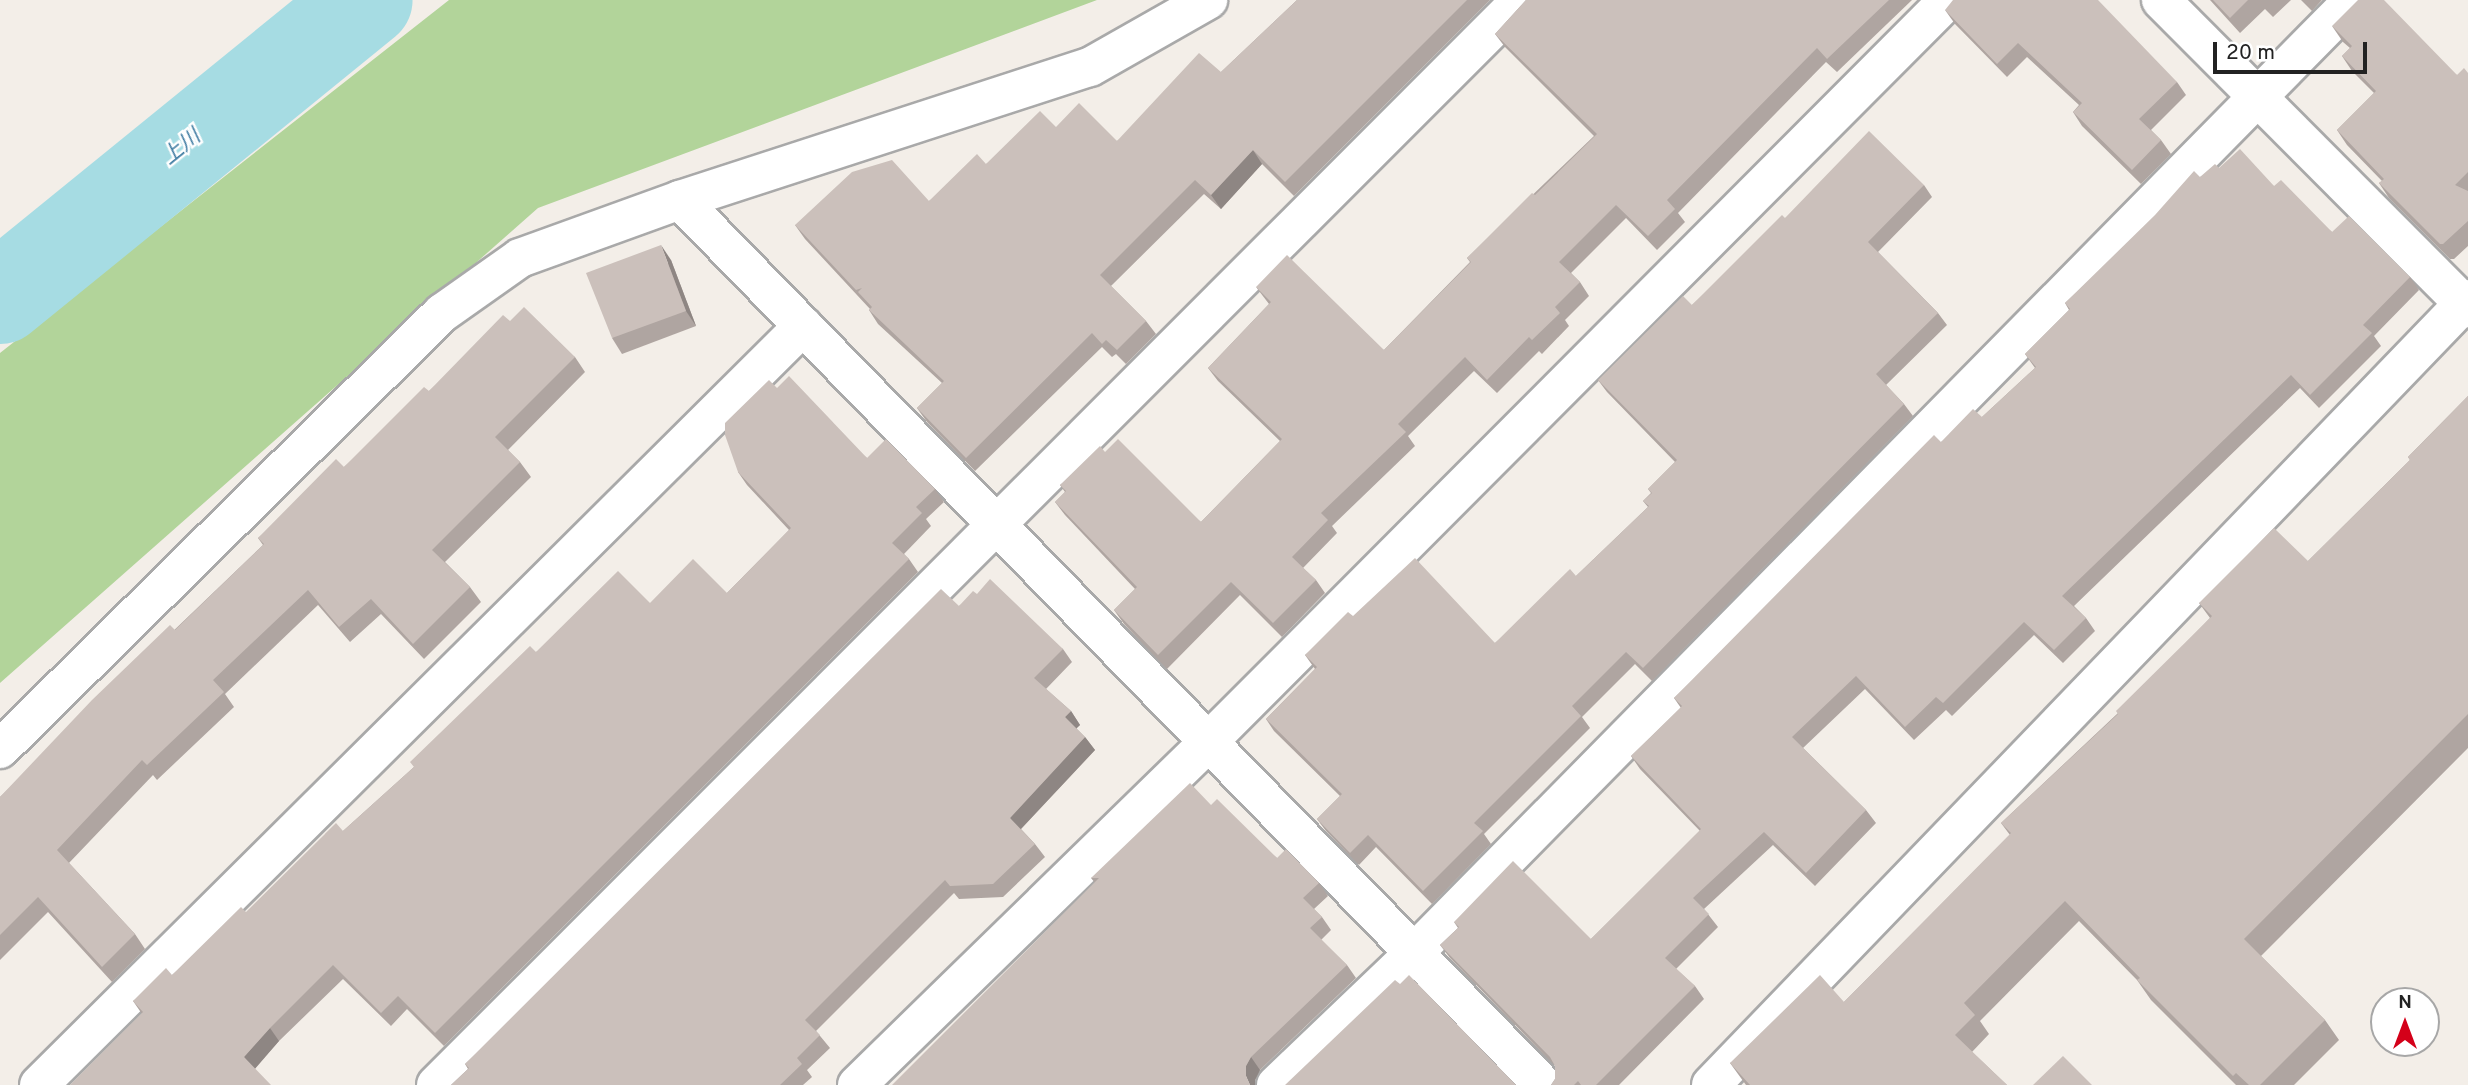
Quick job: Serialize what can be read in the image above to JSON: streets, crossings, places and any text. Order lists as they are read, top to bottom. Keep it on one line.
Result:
{"water":["上川"],"scale_bar":"20 m","north":"top"}
